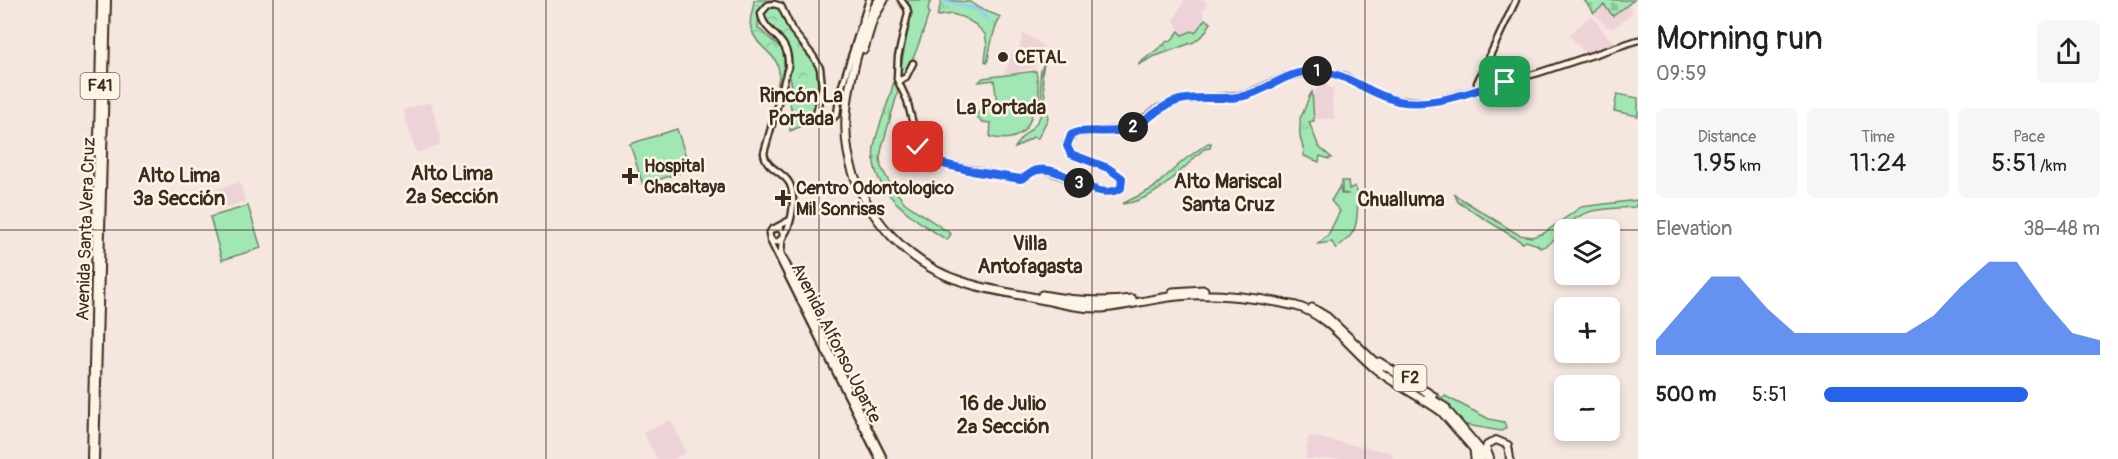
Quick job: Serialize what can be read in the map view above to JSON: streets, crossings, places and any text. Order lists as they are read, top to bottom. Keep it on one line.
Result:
{"streets":{"highway":["F2"],"main road":["F41","Avenida Santa Vera Cruz","Avenida Alfonso Ugarte"]},"districts":["Rincón La Portada","La Portada","Alto Lima 2ª Sección","Alto Lima 3ª Sección","Alto Mariscal Santa Cruz","Chualluma","Villa Antofagasta","16 de Julio 2ª Sección"],"places":{"other":["CETAL"],"health":["Hospital Chacaltaya","Centro Odontologico Mil Sonrisas"]},"page":{"heading":["Morning run","09:59"],"pins":["1","2","3"],"stats":[["Distance","1.95 km"],["Time","11:24"],["Pace","5:51 /km"]],"chart":["Elevation","38–48 m"],"map_buttons":["+","−"],"list":[{"name":"500 m","note":"5:51"}]}}
